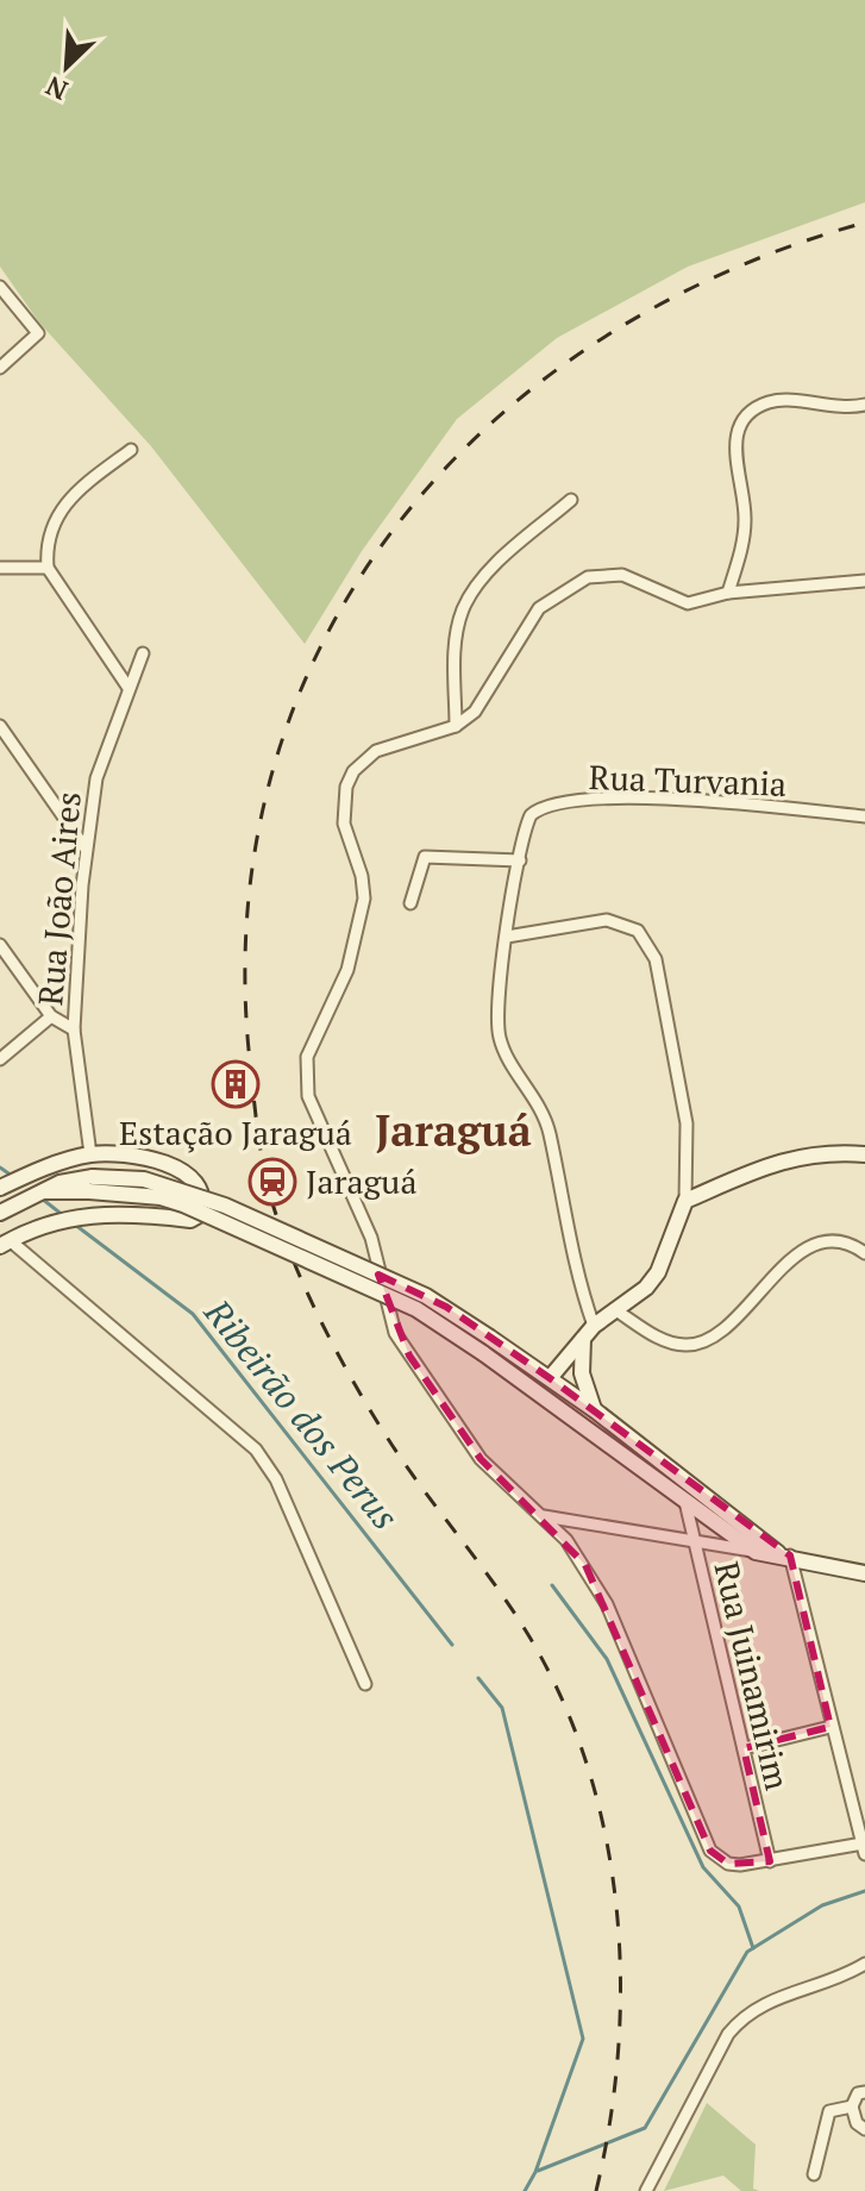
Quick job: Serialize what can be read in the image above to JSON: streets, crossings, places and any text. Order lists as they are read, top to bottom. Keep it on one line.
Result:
{"streets":{"street":["Rua Turvania","Rua João Aires","Rua Juinamirim"]},"districts":["Jaraguá"],"water":["Ribeirão dos Perus"],"places":{"building":["Estação Jaraguá"],"station":["Jaraguá"]},"north":"bottom left"}
